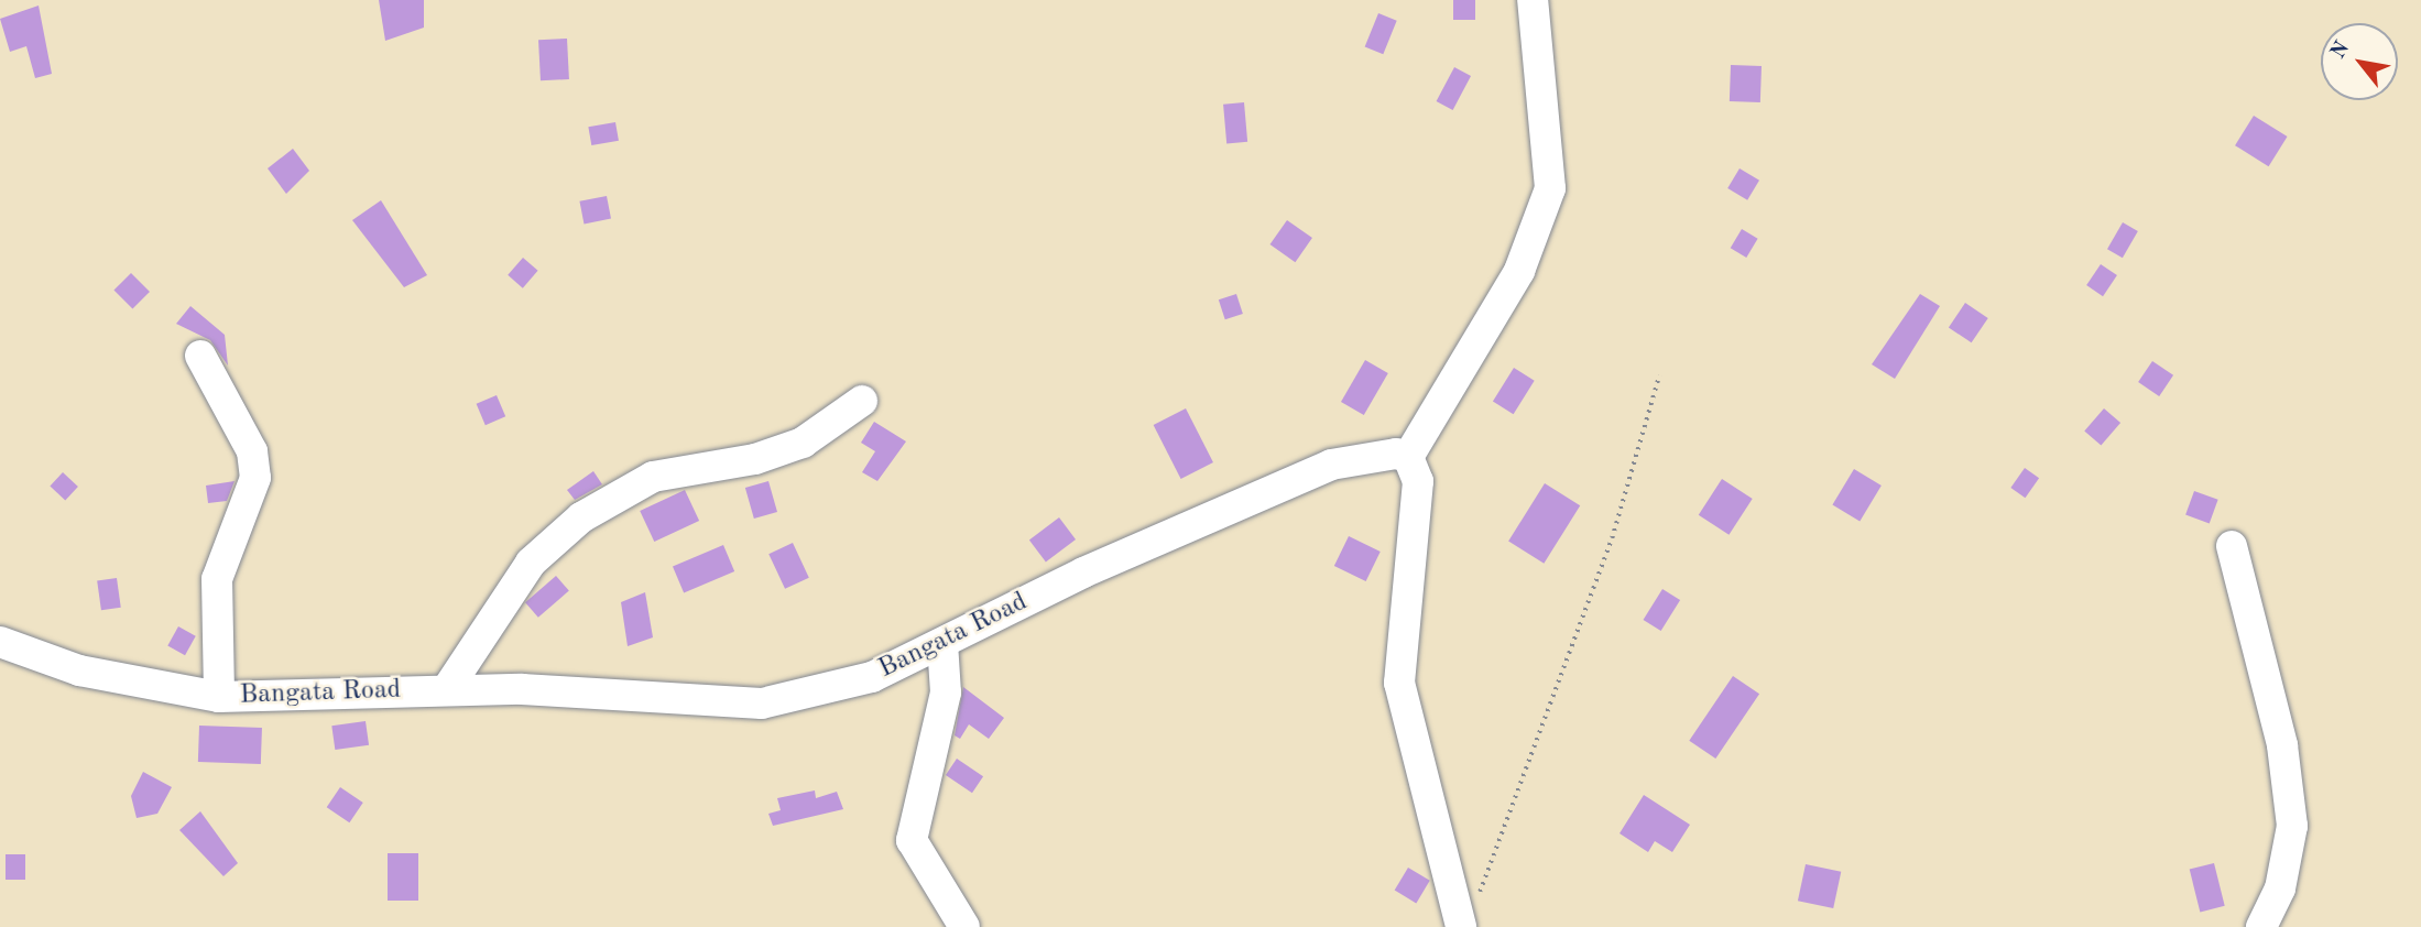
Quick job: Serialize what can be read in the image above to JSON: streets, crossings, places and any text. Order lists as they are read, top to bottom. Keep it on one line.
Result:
{"streets":{"street":["Bangata Road"]},"north":"top left"}
